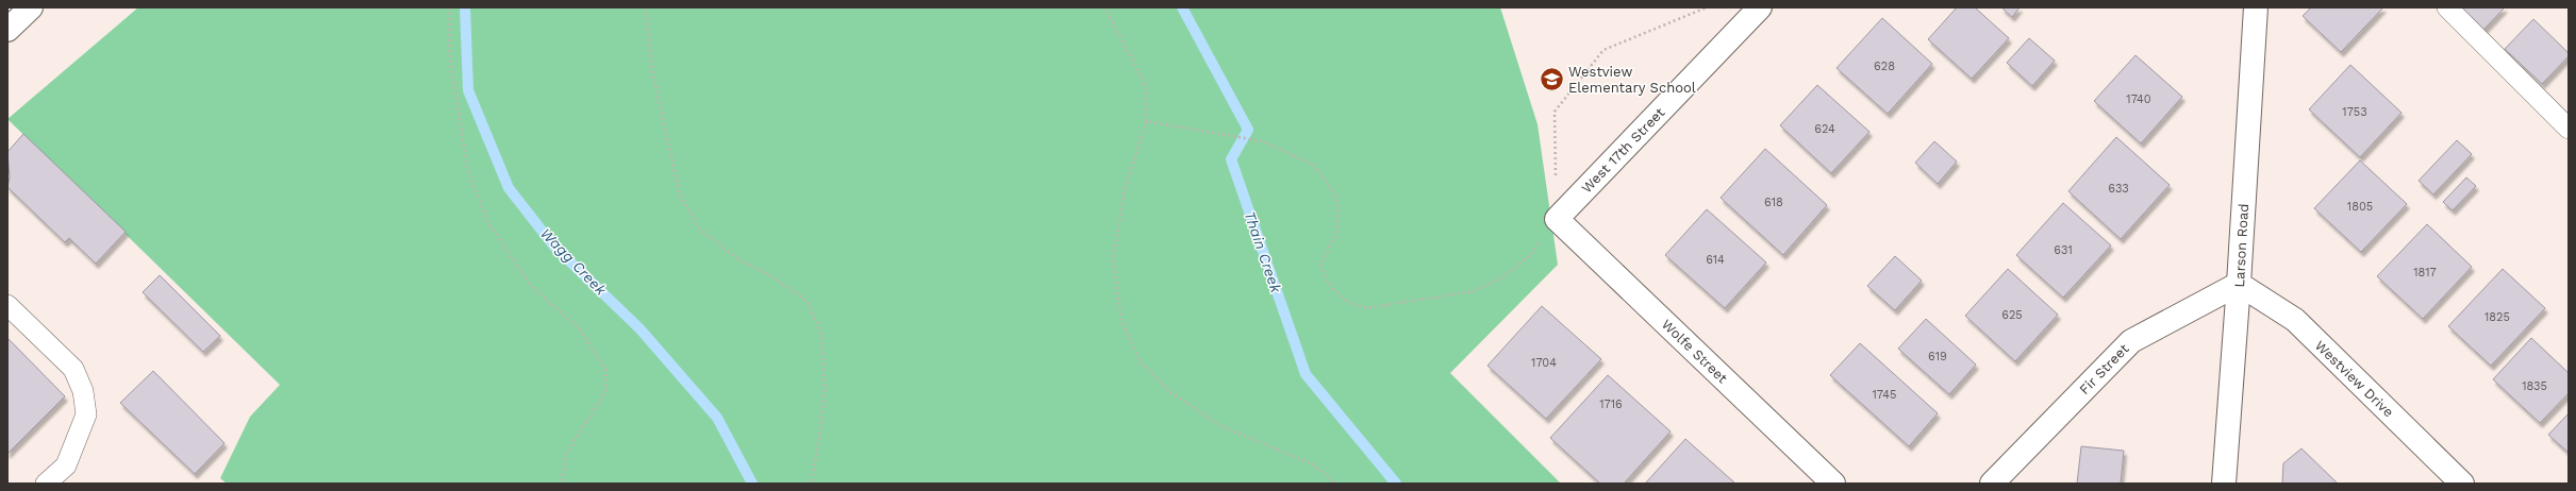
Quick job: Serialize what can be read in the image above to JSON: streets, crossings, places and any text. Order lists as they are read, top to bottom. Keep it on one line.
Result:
{"streets":{"street":["West 17th Street","Larson Road","Wolfe Street","Fir Street","Westview Drive"]},"crossings":[["West 17th Street","Wolfe Street"],["Larson Road","Fir Street"],["Larson Road","Westview Drive"],["Fir Street","Westview Drive"]],"water":["Thain Creek","Wagg Creek"],"places":{"school or university":["Westview Elementary School"]},"house_numbers":["628","1740","1753","624","633","618","1805","631","614","1817","625","1825","619","1704","1835","1745","1716"]}
